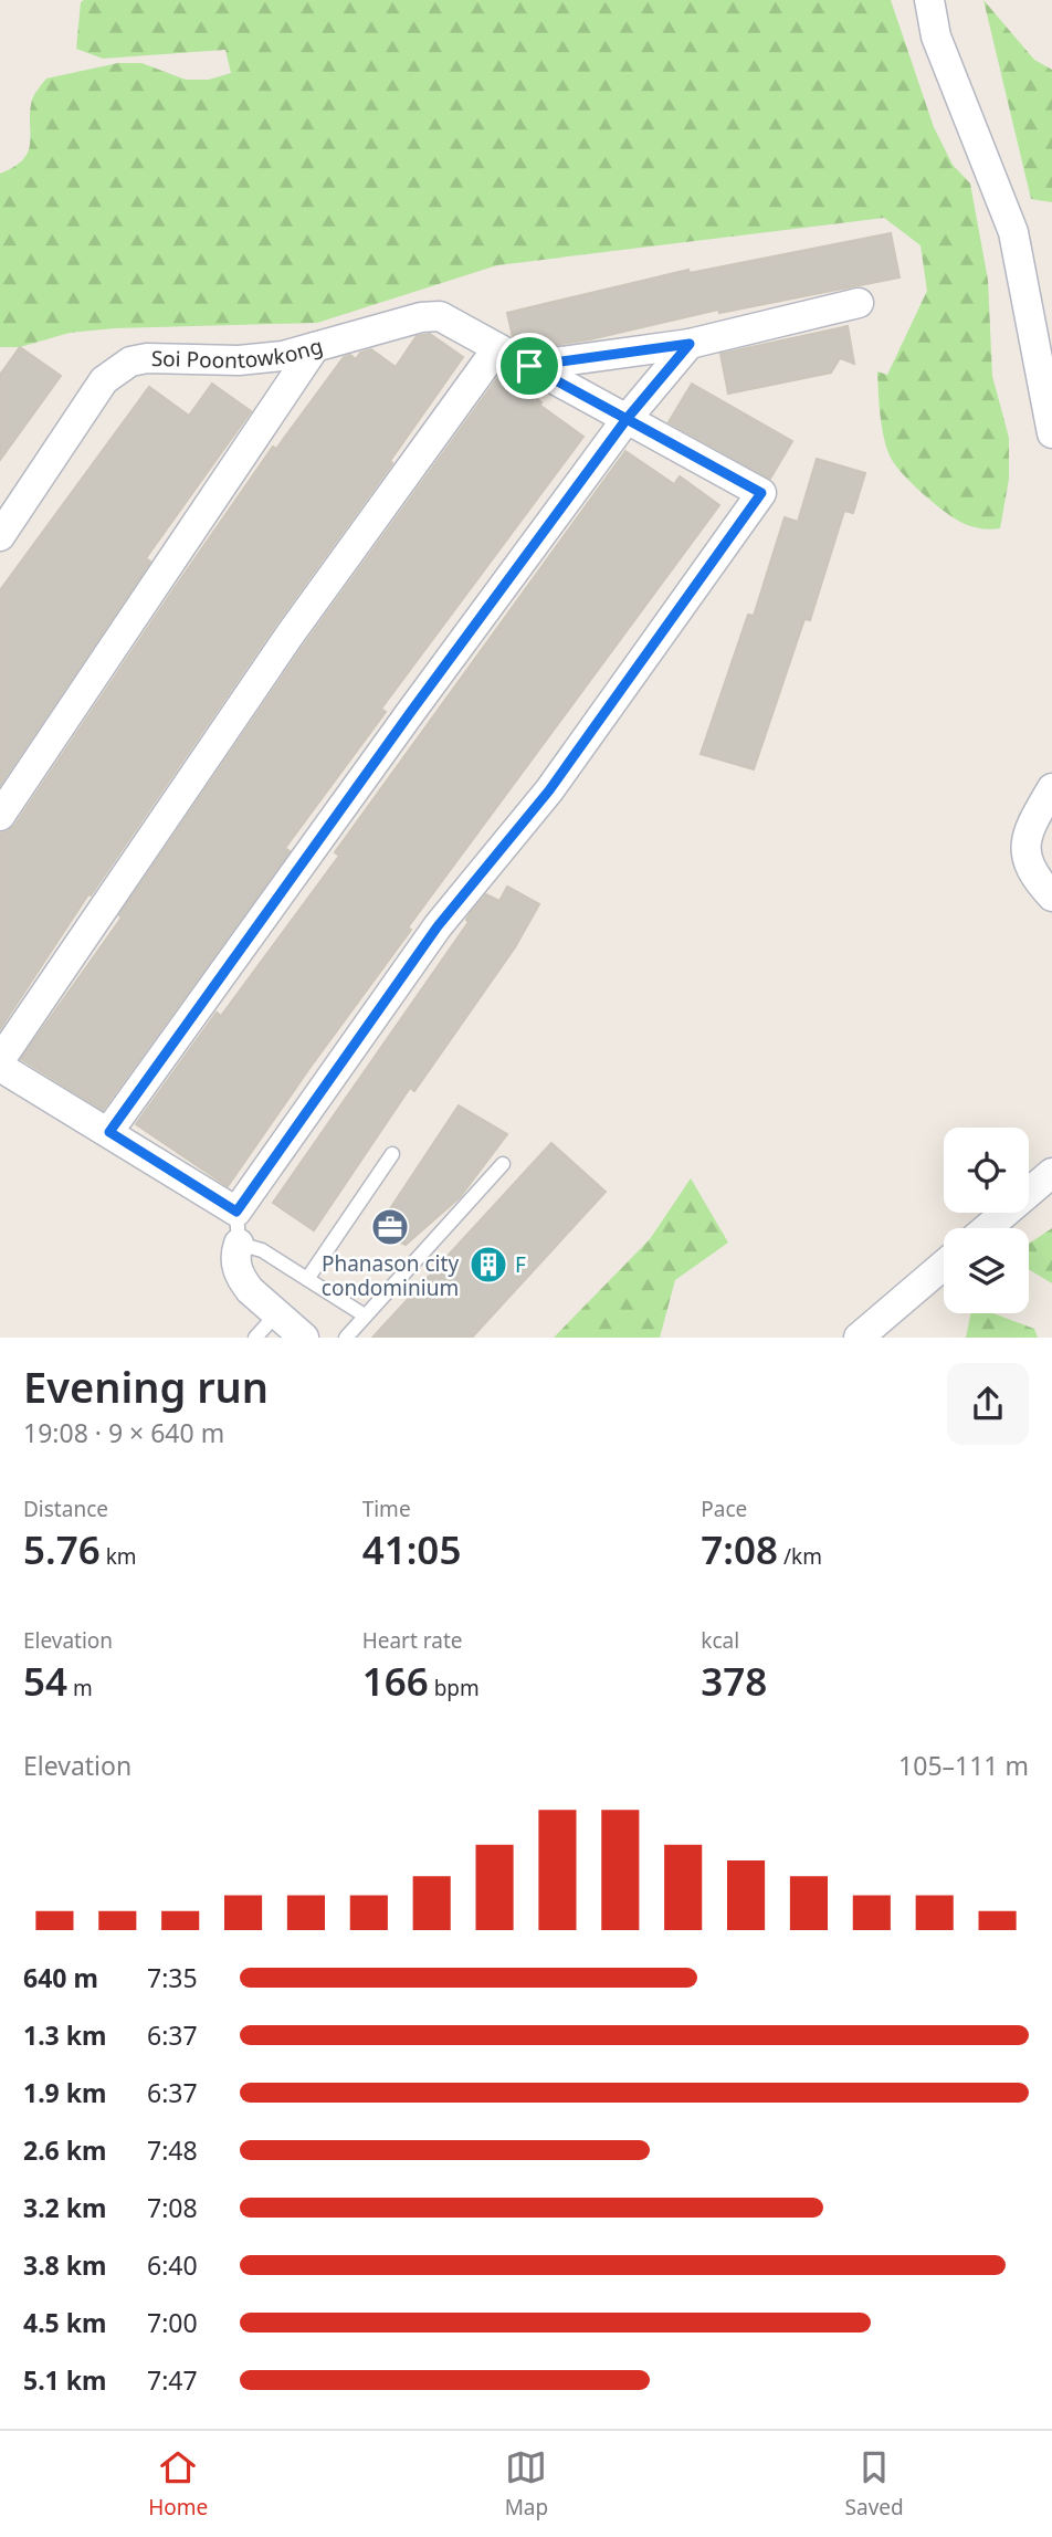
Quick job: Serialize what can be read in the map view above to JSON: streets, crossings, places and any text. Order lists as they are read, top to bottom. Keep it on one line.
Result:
{"streets":{"street":["Soi Poontowkong"]},"places":{"office":["Phanason city condominium"],"building":["F"]},"page":{"heading":["Evening run","19:08 · 9 × 640 m"],"stats":[["Distance","5.76 km"],["Time","41:05"],["Pace","7:08 /km"],["Elevation","54 m"],["Heart rate","166 bpm"],["kcal","378"]],"chart":["Elevation","105–111 m"],"list":[{"name":"640 m","note":"7:35"},{"name":"1.3 km","note":"6:37"},{"name":"1.9 km","note":"6:37"},{"name":"2.6 km","note":"7:48"},{"name":"3.2 km","note":"7:08"},{"name":"3.8 km","note":"6:40"},{"name":"4.5 km","note":"7:00"},{"name":"5.1 km","note":"7:47"}],"tabs":["Home","Map","Saved"]}}
